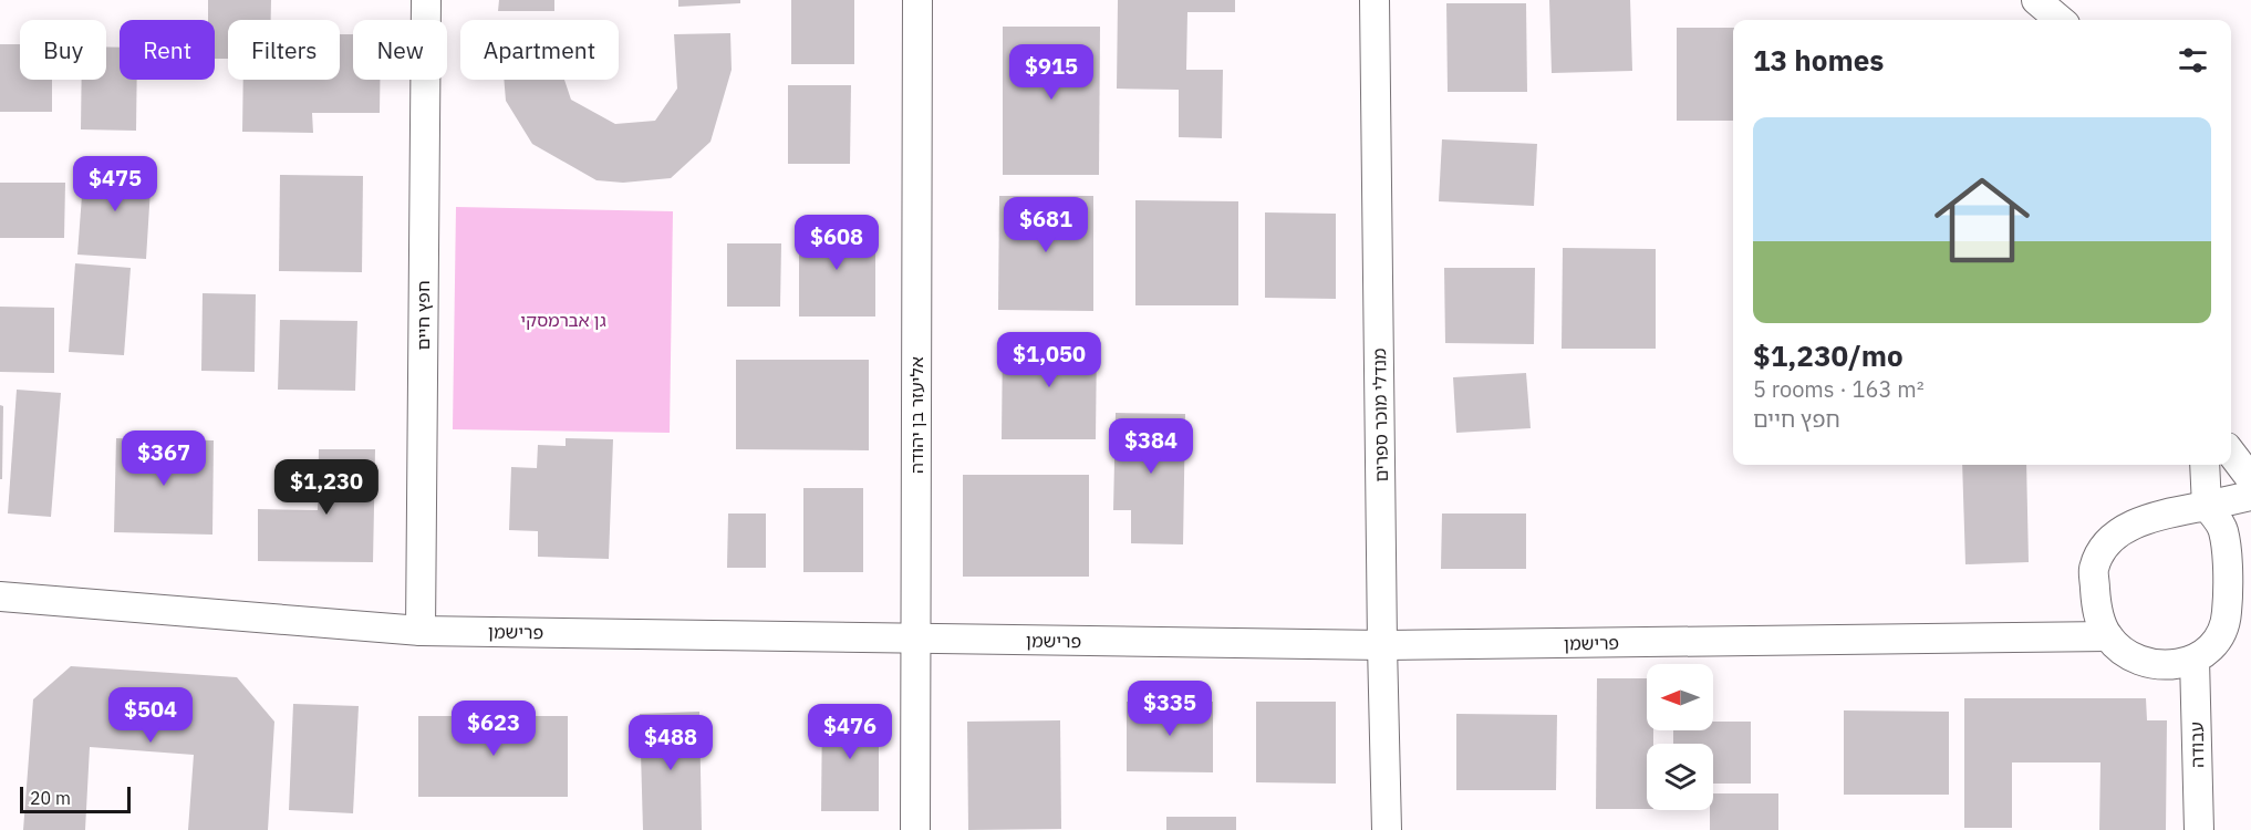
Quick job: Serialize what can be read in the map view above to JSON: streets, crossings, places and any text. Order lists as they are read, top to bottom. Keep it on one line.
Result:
{"streets":{"street":["חפץ חיים","אליעזר בן יהודה","מנדלי מוכר ספרים","פרישמן","עבודה"]},"crossings":[["חפץ חיים","פרישמן"],["אליעזר בן יהודה","פרישמן"],["מנדלי מוכר ספרים","פרישמן"],["פרישמן","עבודה"]],"parks":["גן אברמסקי"],"scale_bar":"20 m","north":"left","page":{"chip":["Buy","Rent","Filters","New","Apartment"],"heading":"13 homes","price":["$915","$475","$681","$608","$1,050","$384","$367","$1,230","$335","$504","$623","$476","$488"],"list":[{"name":"$1,230/mo","note":"5 rooms · 163 m² · חפץ חיים"}],"scale":"20 m"}}
